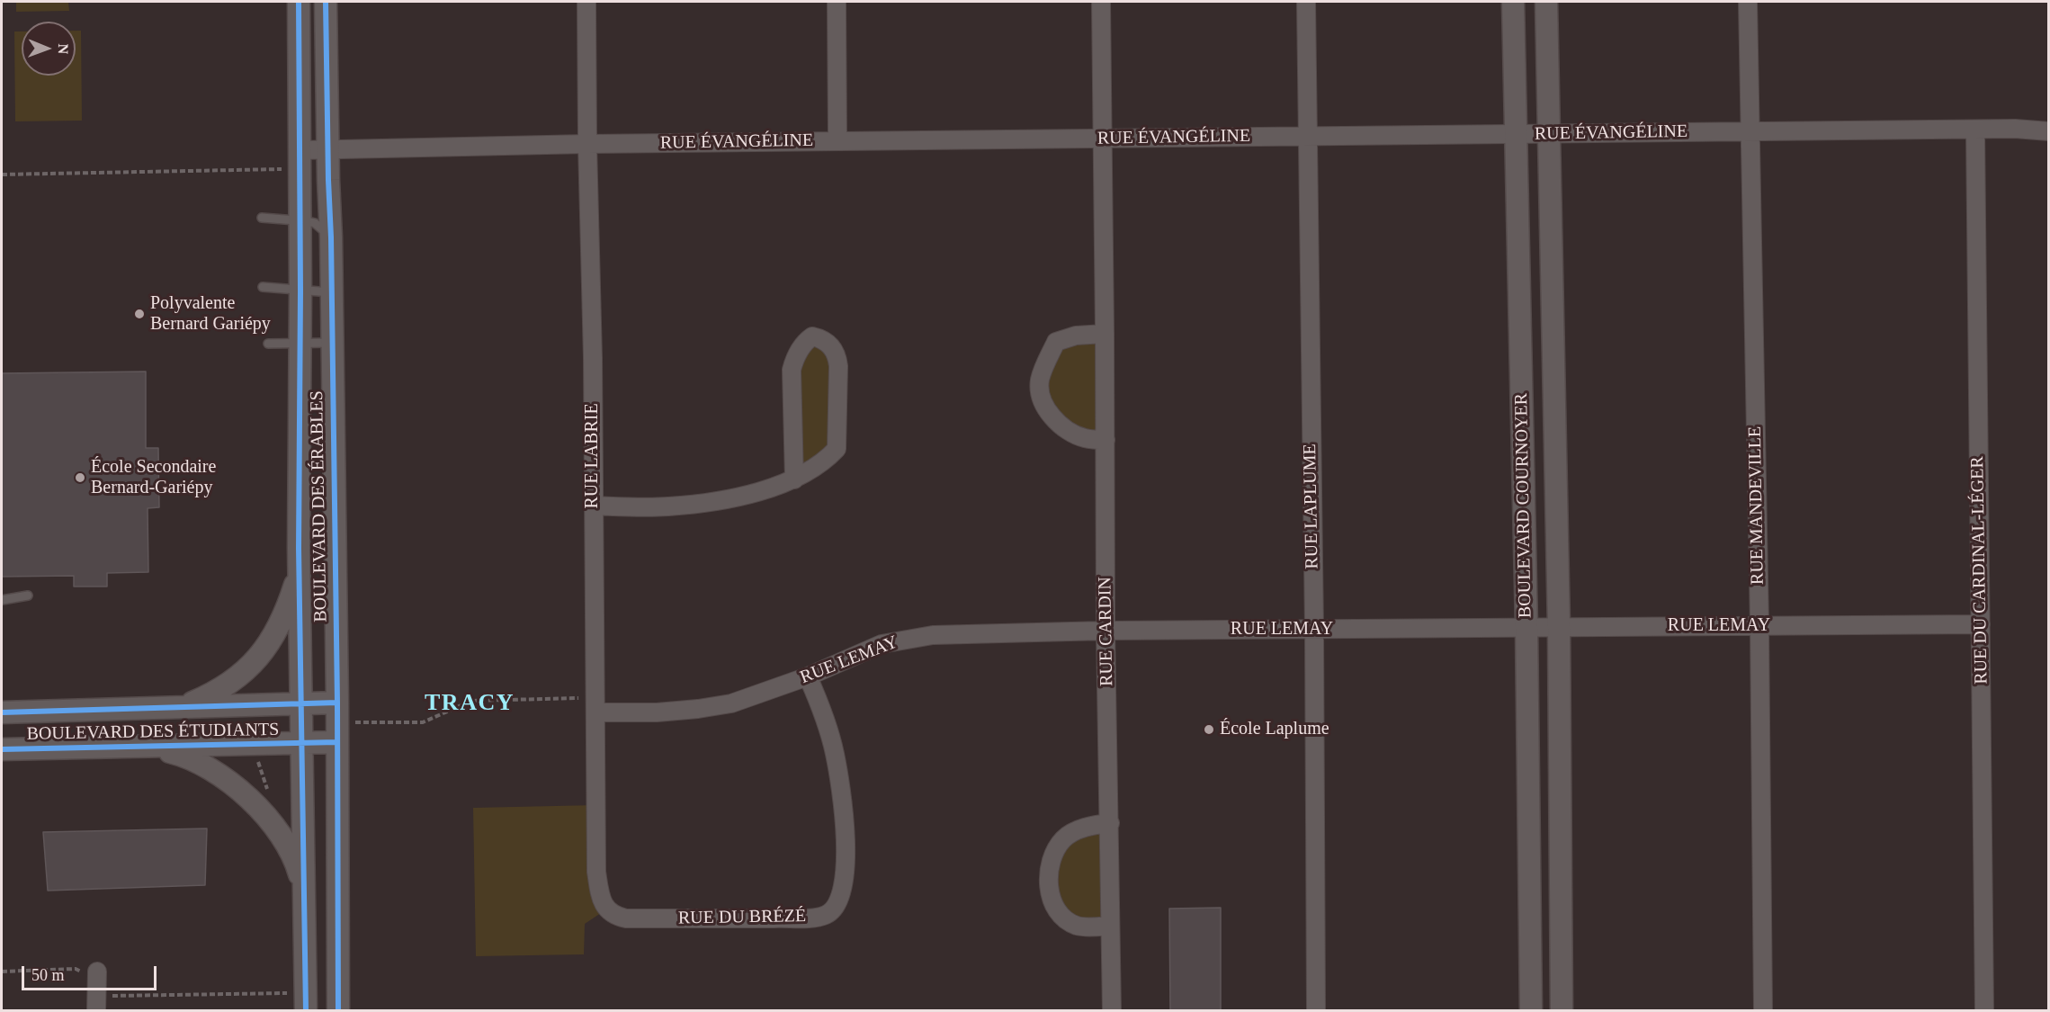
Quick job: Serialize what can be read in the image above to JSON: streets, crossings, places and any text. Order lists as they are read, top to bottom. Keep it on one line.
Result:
{"streets":{"street":["RUE ÉVANGÉLINE","RUE LABRIE","BOULEVARD COURNOYER","RUE MANDEVILLE","BOULEVARD DES ÉRABLES","RUE LAPLUME","RUE DU CARDINAL-LÉGER","RUE LEMAY","RUE CARDIN","BOULEVARD DES ÉTUDIANTS","RUE DU BRÉZÉ"]},"crossings":[["RUE ÉVANGÉLINE","RUE LABRIE"],["RUE ÉVANGÉLINE","BOULEVARD COURNOYER"],["RUE ÉVANGÉLINE","RUE MANDEVILLE"],["RUE ÉVANGÉLINE","BOULEVARD DES ÉRABLES"],["RUE ÉVANGÉLINE","RUE LAPLUME"],["RUE ÉVANGÉLINE","RUE DU CARDINAL-LÉGER"],["RUE ÉVANGÉLINE","RUE CARDIN"],["RUE LABRIE","RUE LEMAY"],["RUE LABRIE","RUE DU BRÉZÉ"],["BOULEVARD COURNOYER","RUE LEMAY"],["RUE MANDEVILLE","RUE LEMAY"],["BOULEVARD DES ÉRABLES","BOULEVARD DES ÉTUDIANTS"],["RUE LAPLUME","RUE LEMAY"],["RUE DU CARDINAL-LÉGER","RUE LEMAY"],["RUE LEMAY","RUE CARDIN"],["RUE LEMAY","RUE DU BRÉZÉ"]],"districts":["TRACY"],"places":["Polyvalente Bernard Gariépy","École Secondaire Bernard-Gariépy","École Laplume"],"scale_bar":"50 m","north":"right"}
